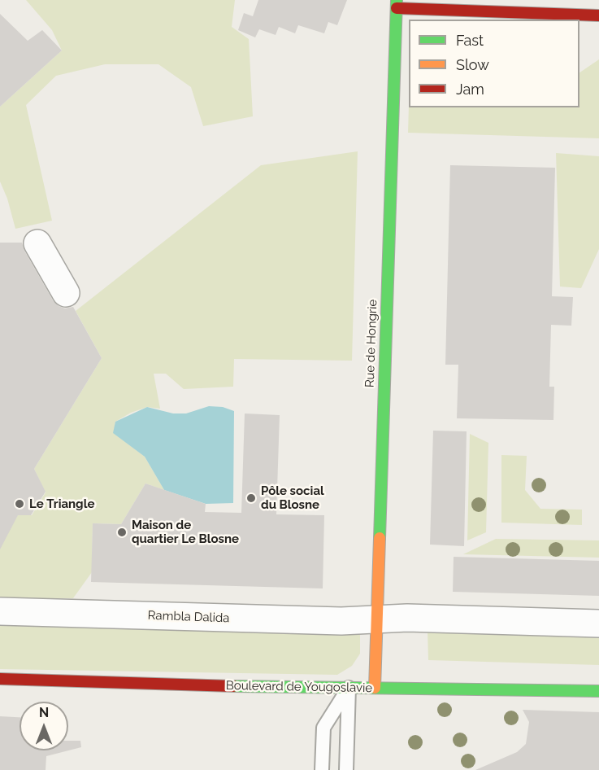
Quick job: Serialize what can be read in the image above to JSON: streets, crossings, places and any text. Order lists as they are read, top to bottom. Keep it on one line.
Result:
{"streets":{"street":["Rue de Hongrie","Rambla Dalida","Boulevard de Yougoslavie"]},"crossings":[["Rue de Hongrie","Rambla Dalida"],["Rue de Hongrie","Boulevard de Yougoslavie"]],"places":["Pôle social du Blosne","Le Triangle","Maison de quartier Le Blosne"],"legend":["Fast","Slow","Jam"],"north":"top"}
